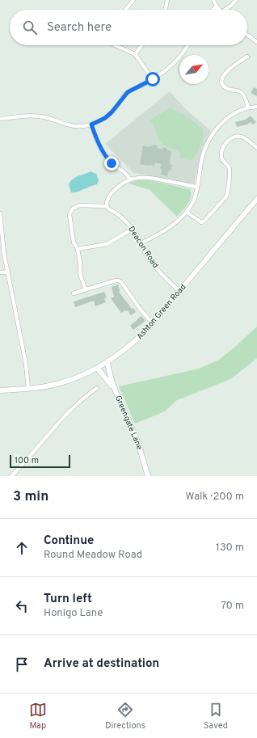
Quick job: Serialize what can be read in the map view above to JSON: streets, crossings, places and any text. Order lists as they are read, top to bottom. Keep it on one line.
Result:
{"streets":{"street":["Deacon Road","Ashton Green Road","Greengate Lane"]},"crossings":[["Deacon Road","Ashton Green Road"],["Ashton Green Road","Greengate Lane"]],"scale_bar":"100 m","north":"top right","page":{"search":"Search here","scale":"100 m","heading":["3 min","Walk · 200 m"],"list":[["Continue","Round Meadow Road","130 m"],["Turn left","Honigo Lane","70 m"],"Arrive at destination"],"nav":["Map","Directions","Saved"]}}
